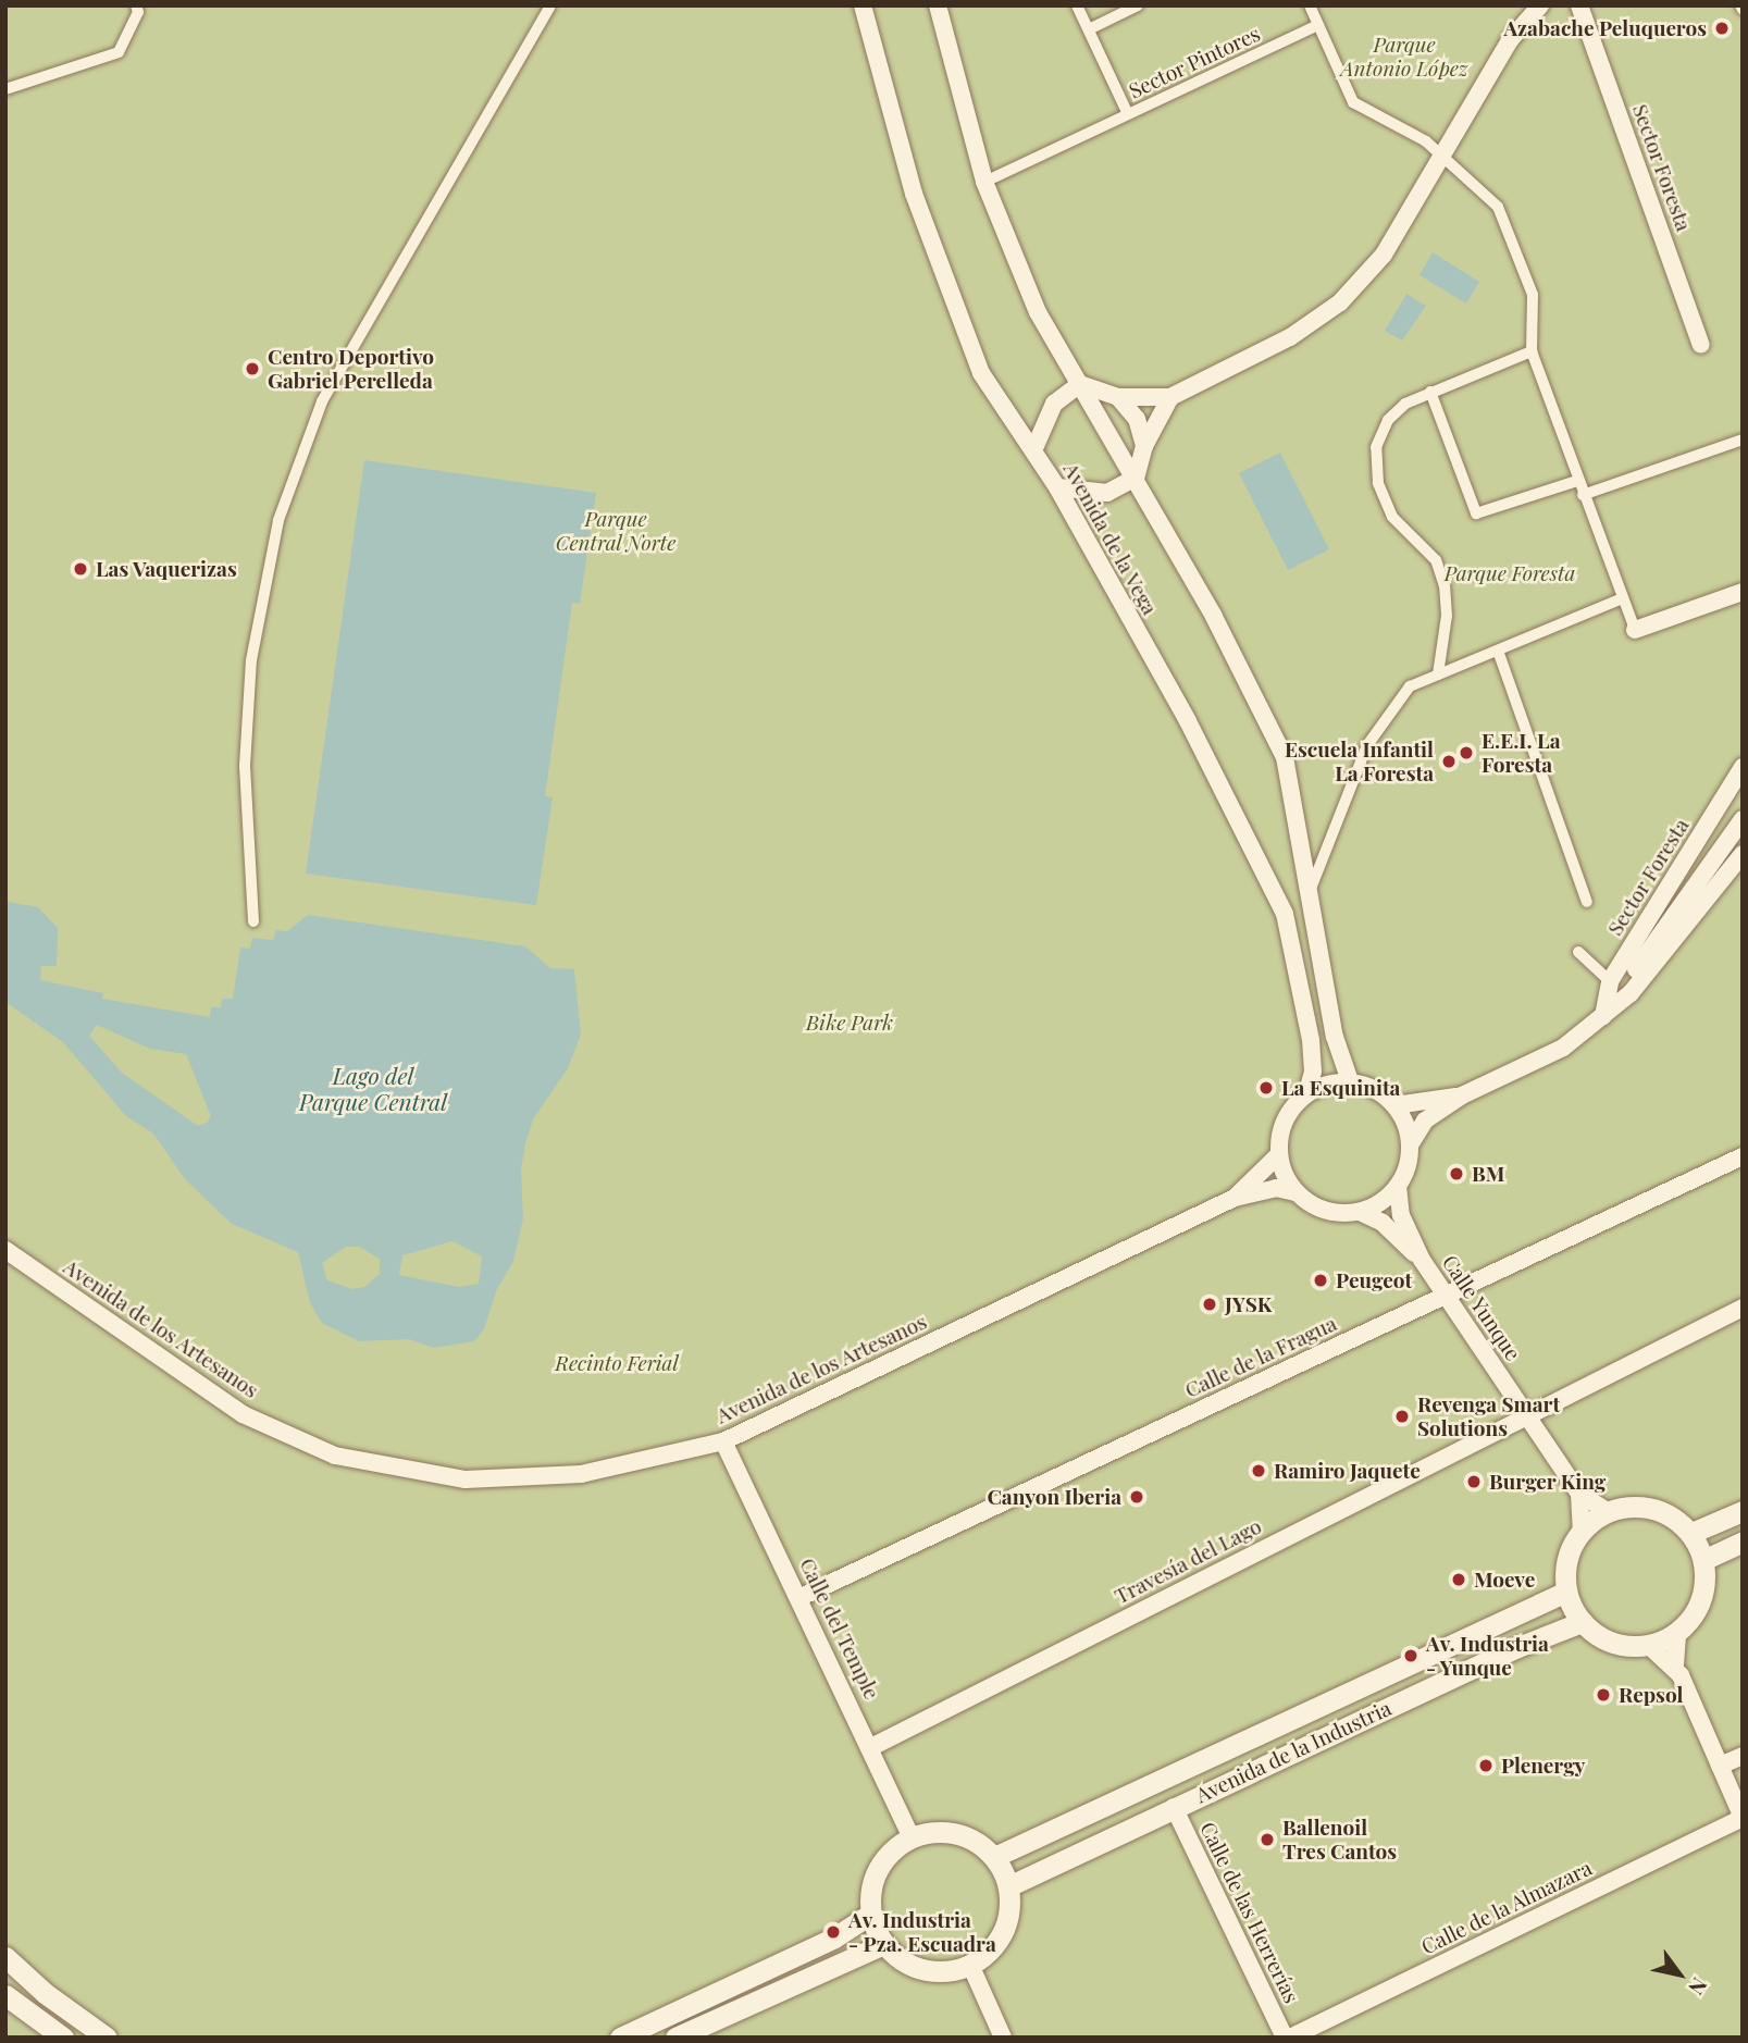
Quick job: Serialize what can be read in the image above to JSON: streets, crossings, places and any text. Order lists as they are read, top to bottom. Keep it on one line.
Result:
{"streets":{"street":["Sector Pintores","Sector Foresta","Avenida de la Vega","Calle Yunque","Avenida de los Artesanos","Calle de la Fragua","Travesía del Lago","Calle del Temple","Avenida de la Industria","Calle de la Almazara","Calle de las Herrerías"]},"crossings":[["Avenida de la Vega","Calle Yunque"],["Avenida de la Vega","Avenida de los Artesanos"],["Calle Yunque","Avenida de los Artesanos"],["Calle Yunque","Calle de la Fragua"],["Calle Yunque","Travesía del Lago"],["Calle Yunque","Avenida de la Industria"],["Avenida de los Artesanos","Calle del Temple"],["Calle de la Fragua","Calle del Temple"],["Travesía del Lago","Calle del Temple"],["Calle del Temple","Avenida de la Industria"],["Avenida de la Industria","Calle de las Herrerías"],["Calle de la Almazara","Calle de las Herrerías"]],"water":["Lago del Parque Central"],"parks":["Parque Antonio López","Parque Central Norte","Parque Foresta","Bike Park","Recinto Ferial"],"places":["Azabache Peluqueros","Centro Deportivo Gabriel Perelleda","Las Vaquerizas","E.E.I. La Foresta","Escuela Infantil La Foresta","La Esquinita","BM","Peugeot","JYSK","Revenga Smart Solutions","Ramiro Jaquete","Burger King","Canyon Iberia","Moeve","Av. Industria - Yunque","Repsol","Plenergy","Ballenoil Tres Cantos","Av. Industria - Pza. Escuadra"],"north":"bottom right"}
